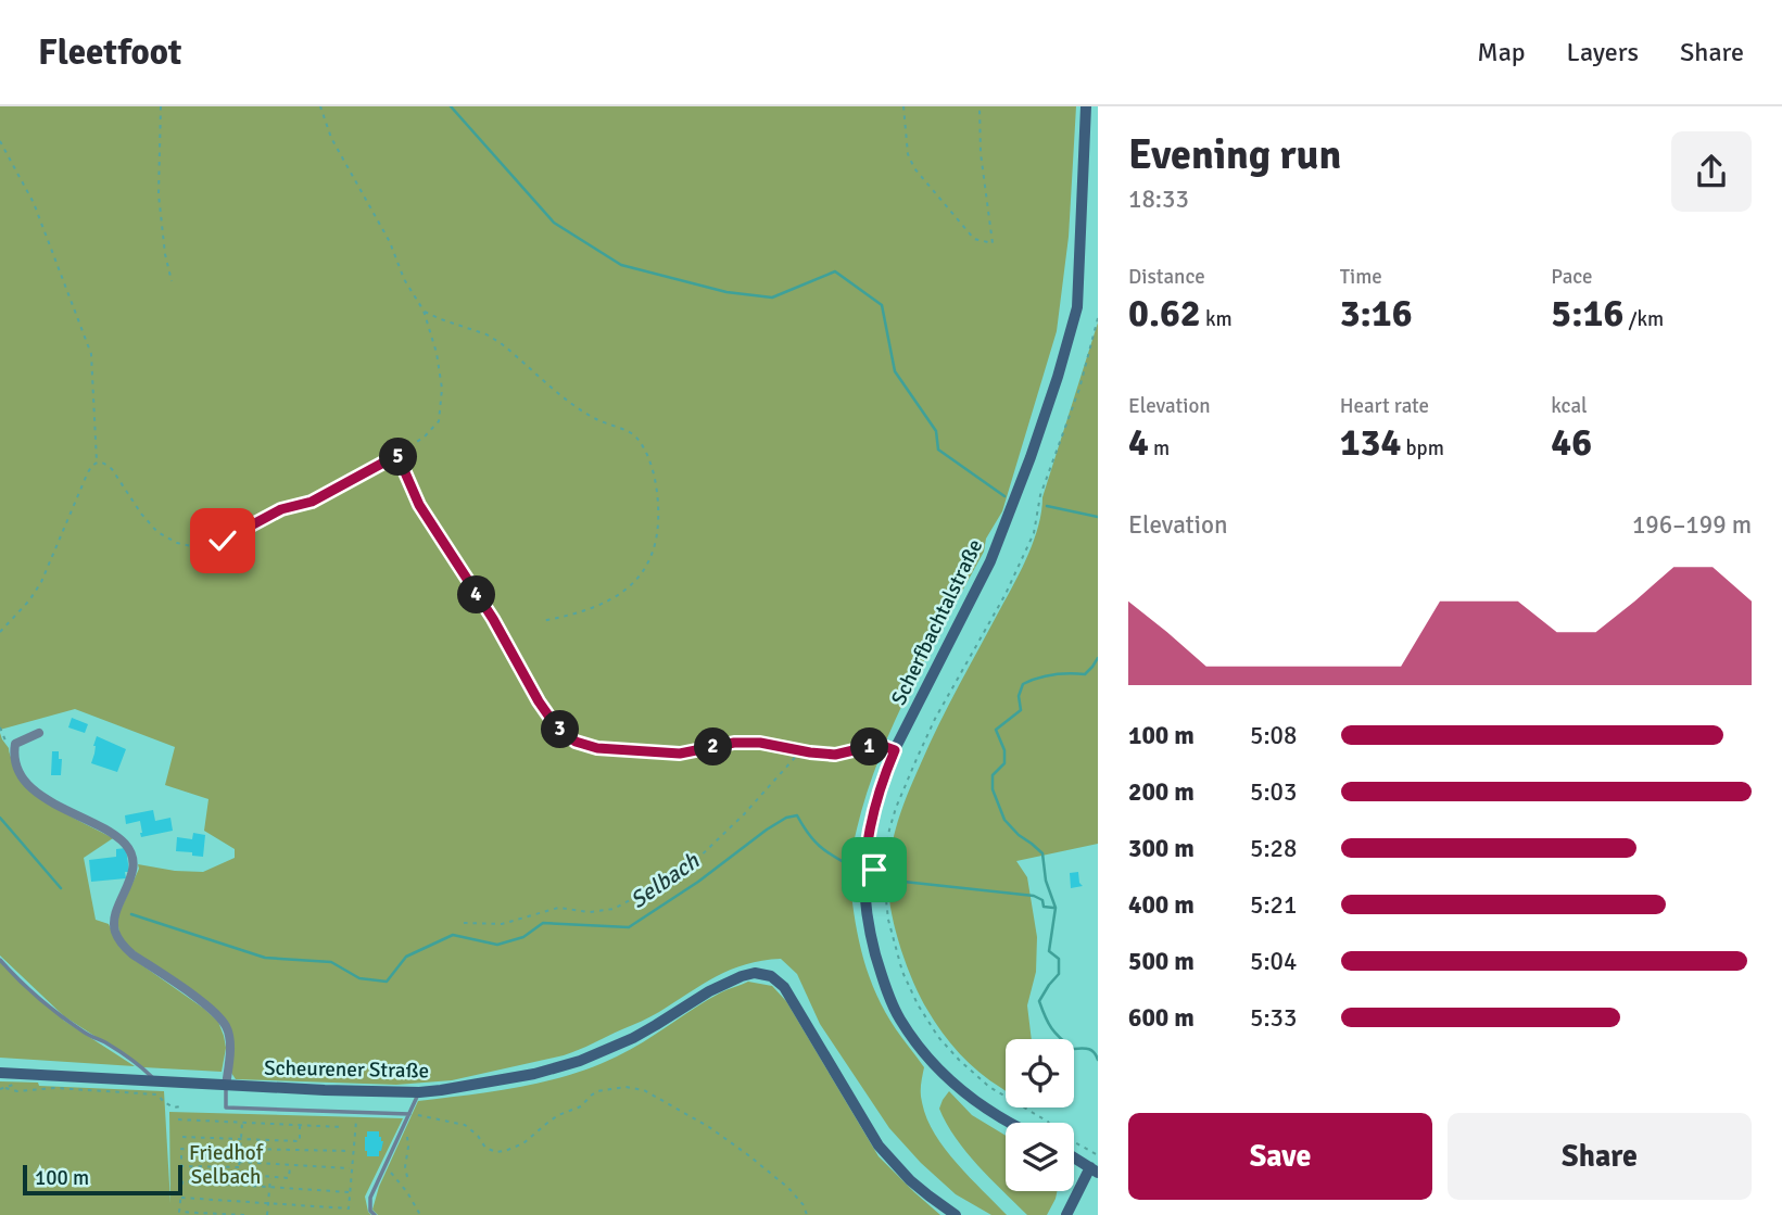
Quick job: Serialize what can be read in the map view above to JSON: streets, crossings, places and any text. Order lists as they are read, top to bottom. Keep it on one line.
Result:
{"streets":{"main road":["Scherfbachtalstraße","Scheurener Straße"]},"water":["Selbach"],"parks":["Friedhof Selbach"],"scale_bar":"100 m","page":{"header":"Fleetfoot","nav":["Map","Layers","Share"],"heading":["Evening run","18:33"],"stats":[["Distance","0.62 km"],["Time","3:16"],["Pace","5:16 /km"],["Elevation","4 m"],["Heart rate","134 bpm"],["kcal","46"]],"pins":["5","4","3","1","2"],"chart":["Elevation","196–199 m"],"list":[{"name":"100 m","note":"5:08"},{"name":"200 m","note":"5:03"},{"name":"300 m","note":"5:28"},{"name":"400 m","note":"5:21"},{"name":"500 m","note":"5:04"},{"name":"600 m","note":"5:33"}],"buttons":["Save","Share"],"scale":"100 m"}}
